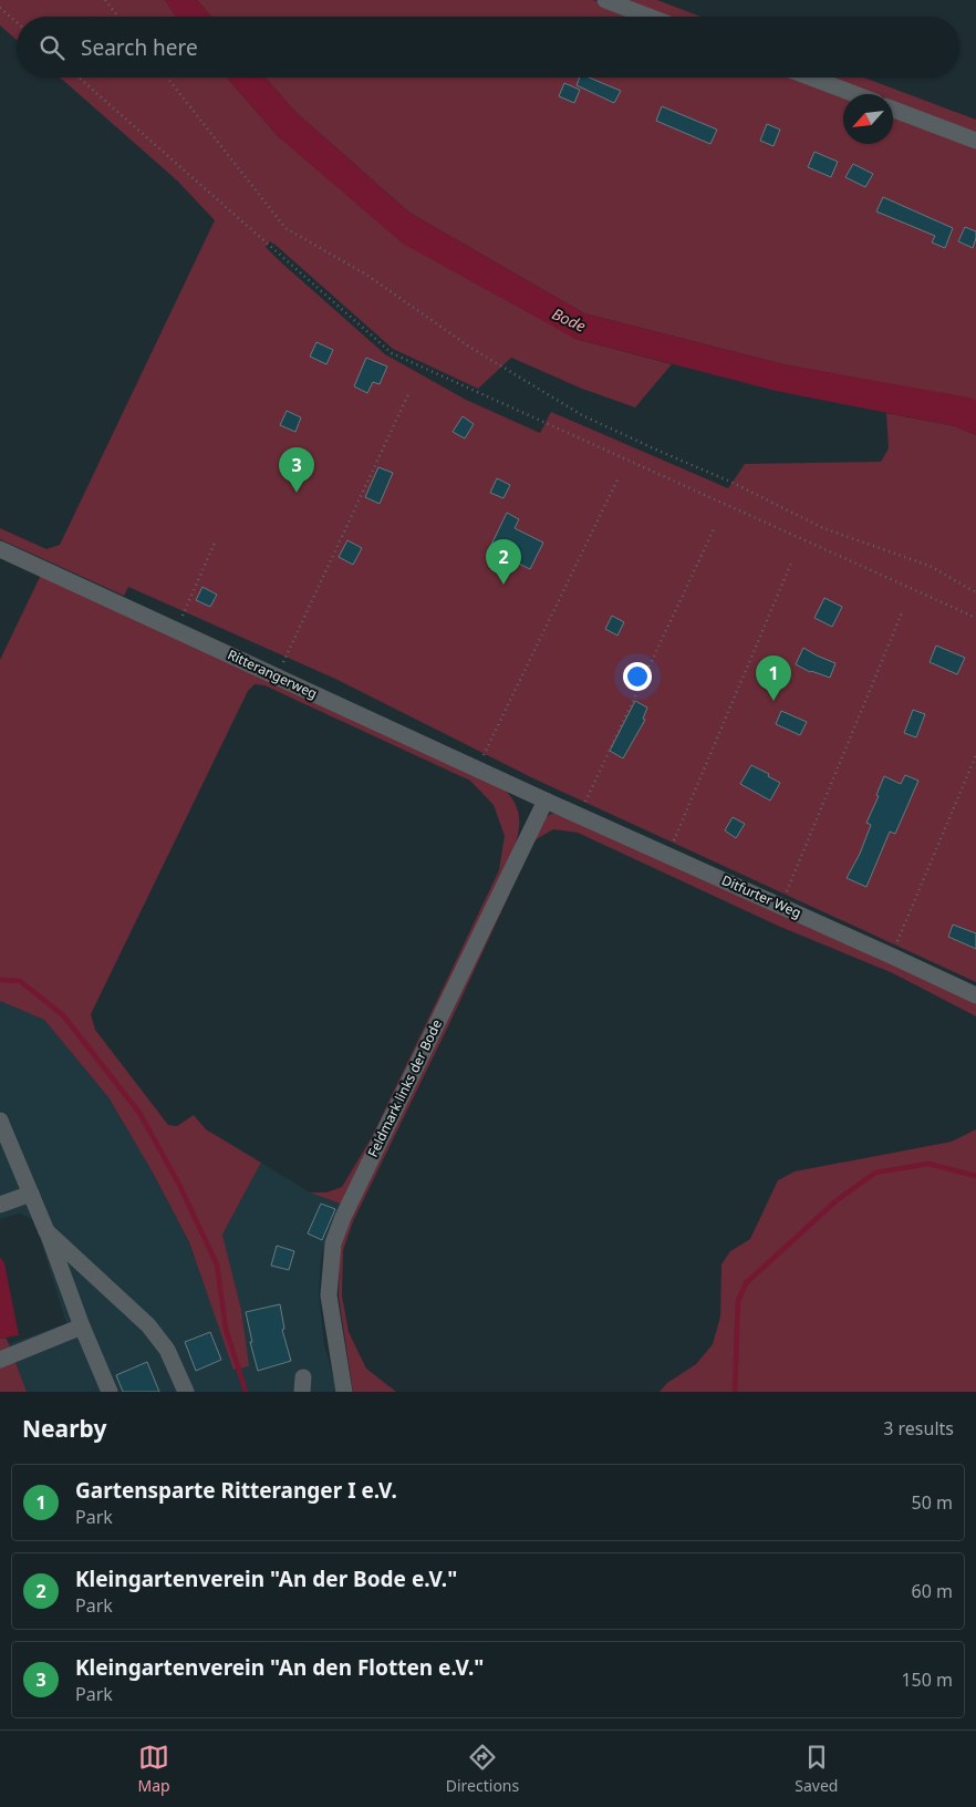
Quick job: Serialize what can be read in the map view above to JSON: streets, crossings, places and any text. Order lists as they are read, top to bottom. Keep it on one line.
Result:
{"streets":{"lane":["Ritterangerweg","Ditfurter Weg","Feldmark links der Bode"]},"crossings":[["Ritterangerweg","Ditfurter Weg"],["Ritterangerweg","Feldmark links der Bode"],["Ditfurter Weg","Feldmark links der Bode"]],"water":["Bode"],"north":"bottom left","page":{"search":"Search here","pins":["3","2","1"],"heading":["Nearby","3 results"],"list":[{"mark":"1","name":"Gartensparte Ritteranger I e.V.","note":"Park","value":"50 m"},{"mark":"2","name":"Kleingartenverein \"An der Bode e.V.\"","note":"Park","value":"60 m"},{"mark":"3","name":"Kleingartenverein \"An den Flotten e.V.\"","note":"Park","value":"150 m"}],"nav":["Map","Directions","Saved"]}}
